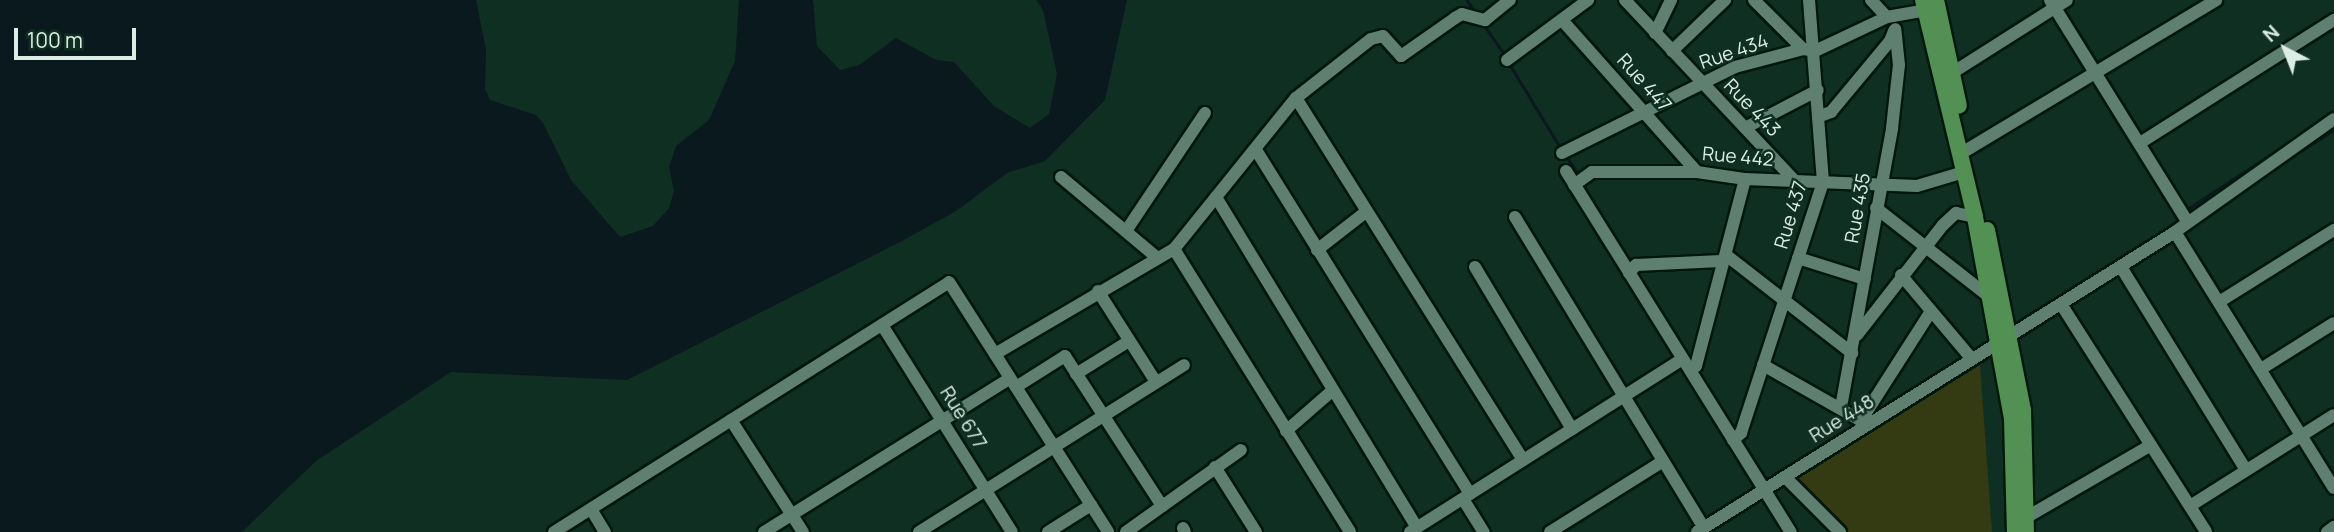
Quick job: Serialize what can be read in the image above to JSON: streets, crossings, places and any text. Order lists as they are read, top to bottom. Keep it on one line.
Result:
{"streets":{"street":["Rue 434","Rue 447","Rue 443","Rue 442","Rue 435","Rue 437","Rue 677","Rue 448"]},"crossings":[["Rue 434","Rue 447"],["Rue 434","Rue 443"],["Rue 434","Rue 435"],["Rue 434","Rue 437"],["Rue 447","Rue 442"],["Rue 443","Rue 442"],["Rue 442","Rue 435"],["Rue 442","Rue 437"]],"scale_bar":"100 m","north":"top left"}
